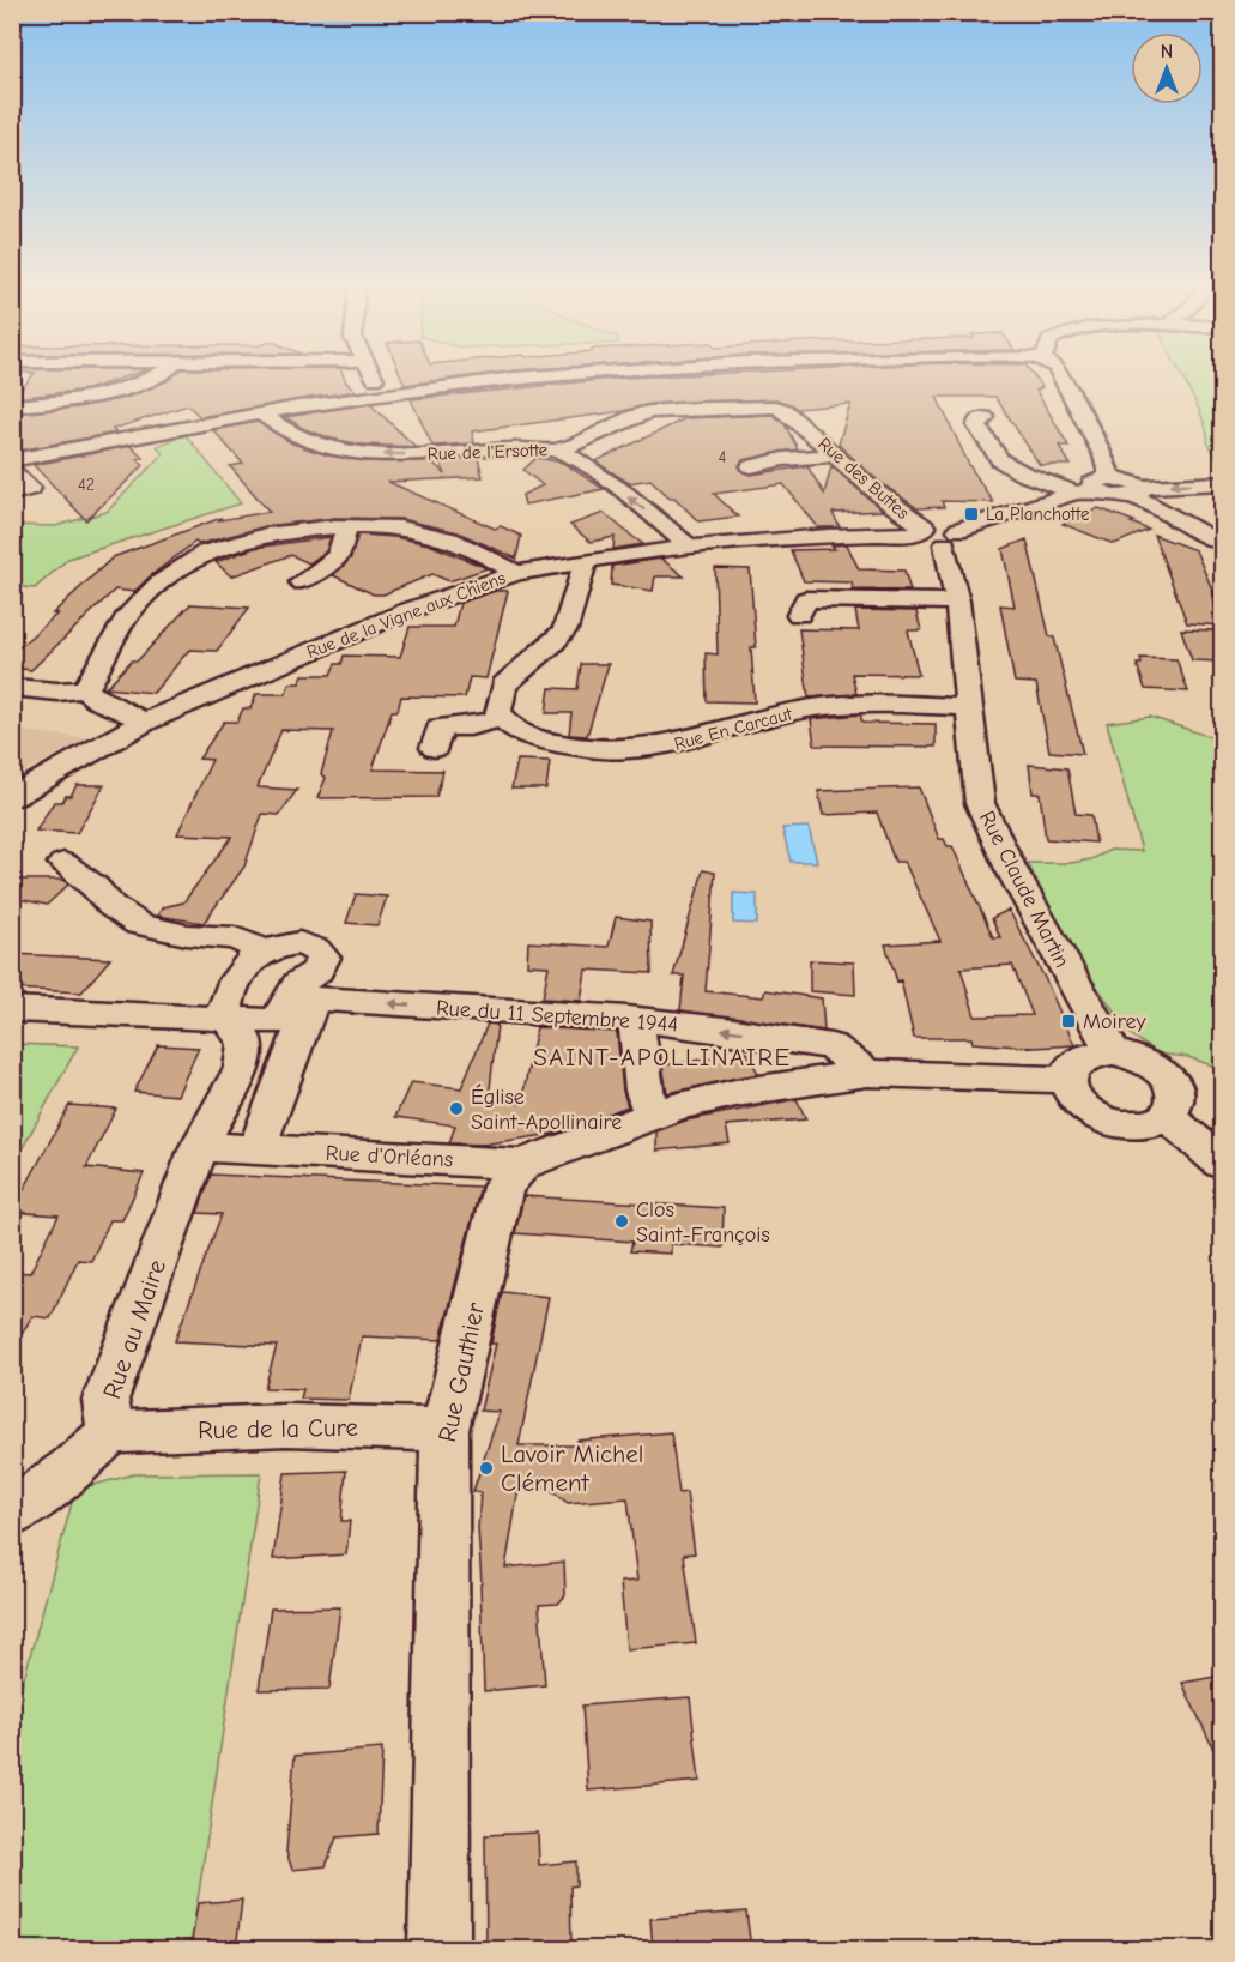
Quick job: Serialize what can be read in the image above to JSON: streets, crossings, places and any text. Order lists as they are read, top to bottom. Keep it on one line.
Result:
{"streets":{"street":["Rue de l'Ersotte","Rue des Buttes","Rue de la Vigne aux Chiens","Rue En Carcaut","Rue Claude Martin","Rue du 11 Septembre 1944","Rue d'Orléans","Rue au Maire","Rue Gauthier","Rue de la Cure"]},"crossings":[["Rue de l'Ersotte","Rue des Buttes"],["Rue de l'Ersotte","Rue de la Vigne aux Chiens"],["Rue des Buttes","Rue de la Vigne aux Chiens"],["Rue des Buttes","Rue Claude Martin"],["Rue de la Vigne aux Chiens","Rue Claude Martin"],["Rue En Carcaut","Rue Claude Martin"],["Rue d'Orléans","Rue au Maire"],["Rue d'Orléans","Rue Gauthier"],["Rue au Maire","Rue de la Cure"],["Rue Gauthier","Rue de la Cure"]],"districts":["SAINT-APOLLINAIRE"],"places":{"transit":["La Planchotte","Moirey"],"other":["Église Saint-Apollinaire","Clos Saint-François","Lavoir Michel Clément"]},"house_numbers":["4","42"],"north":"top"}
